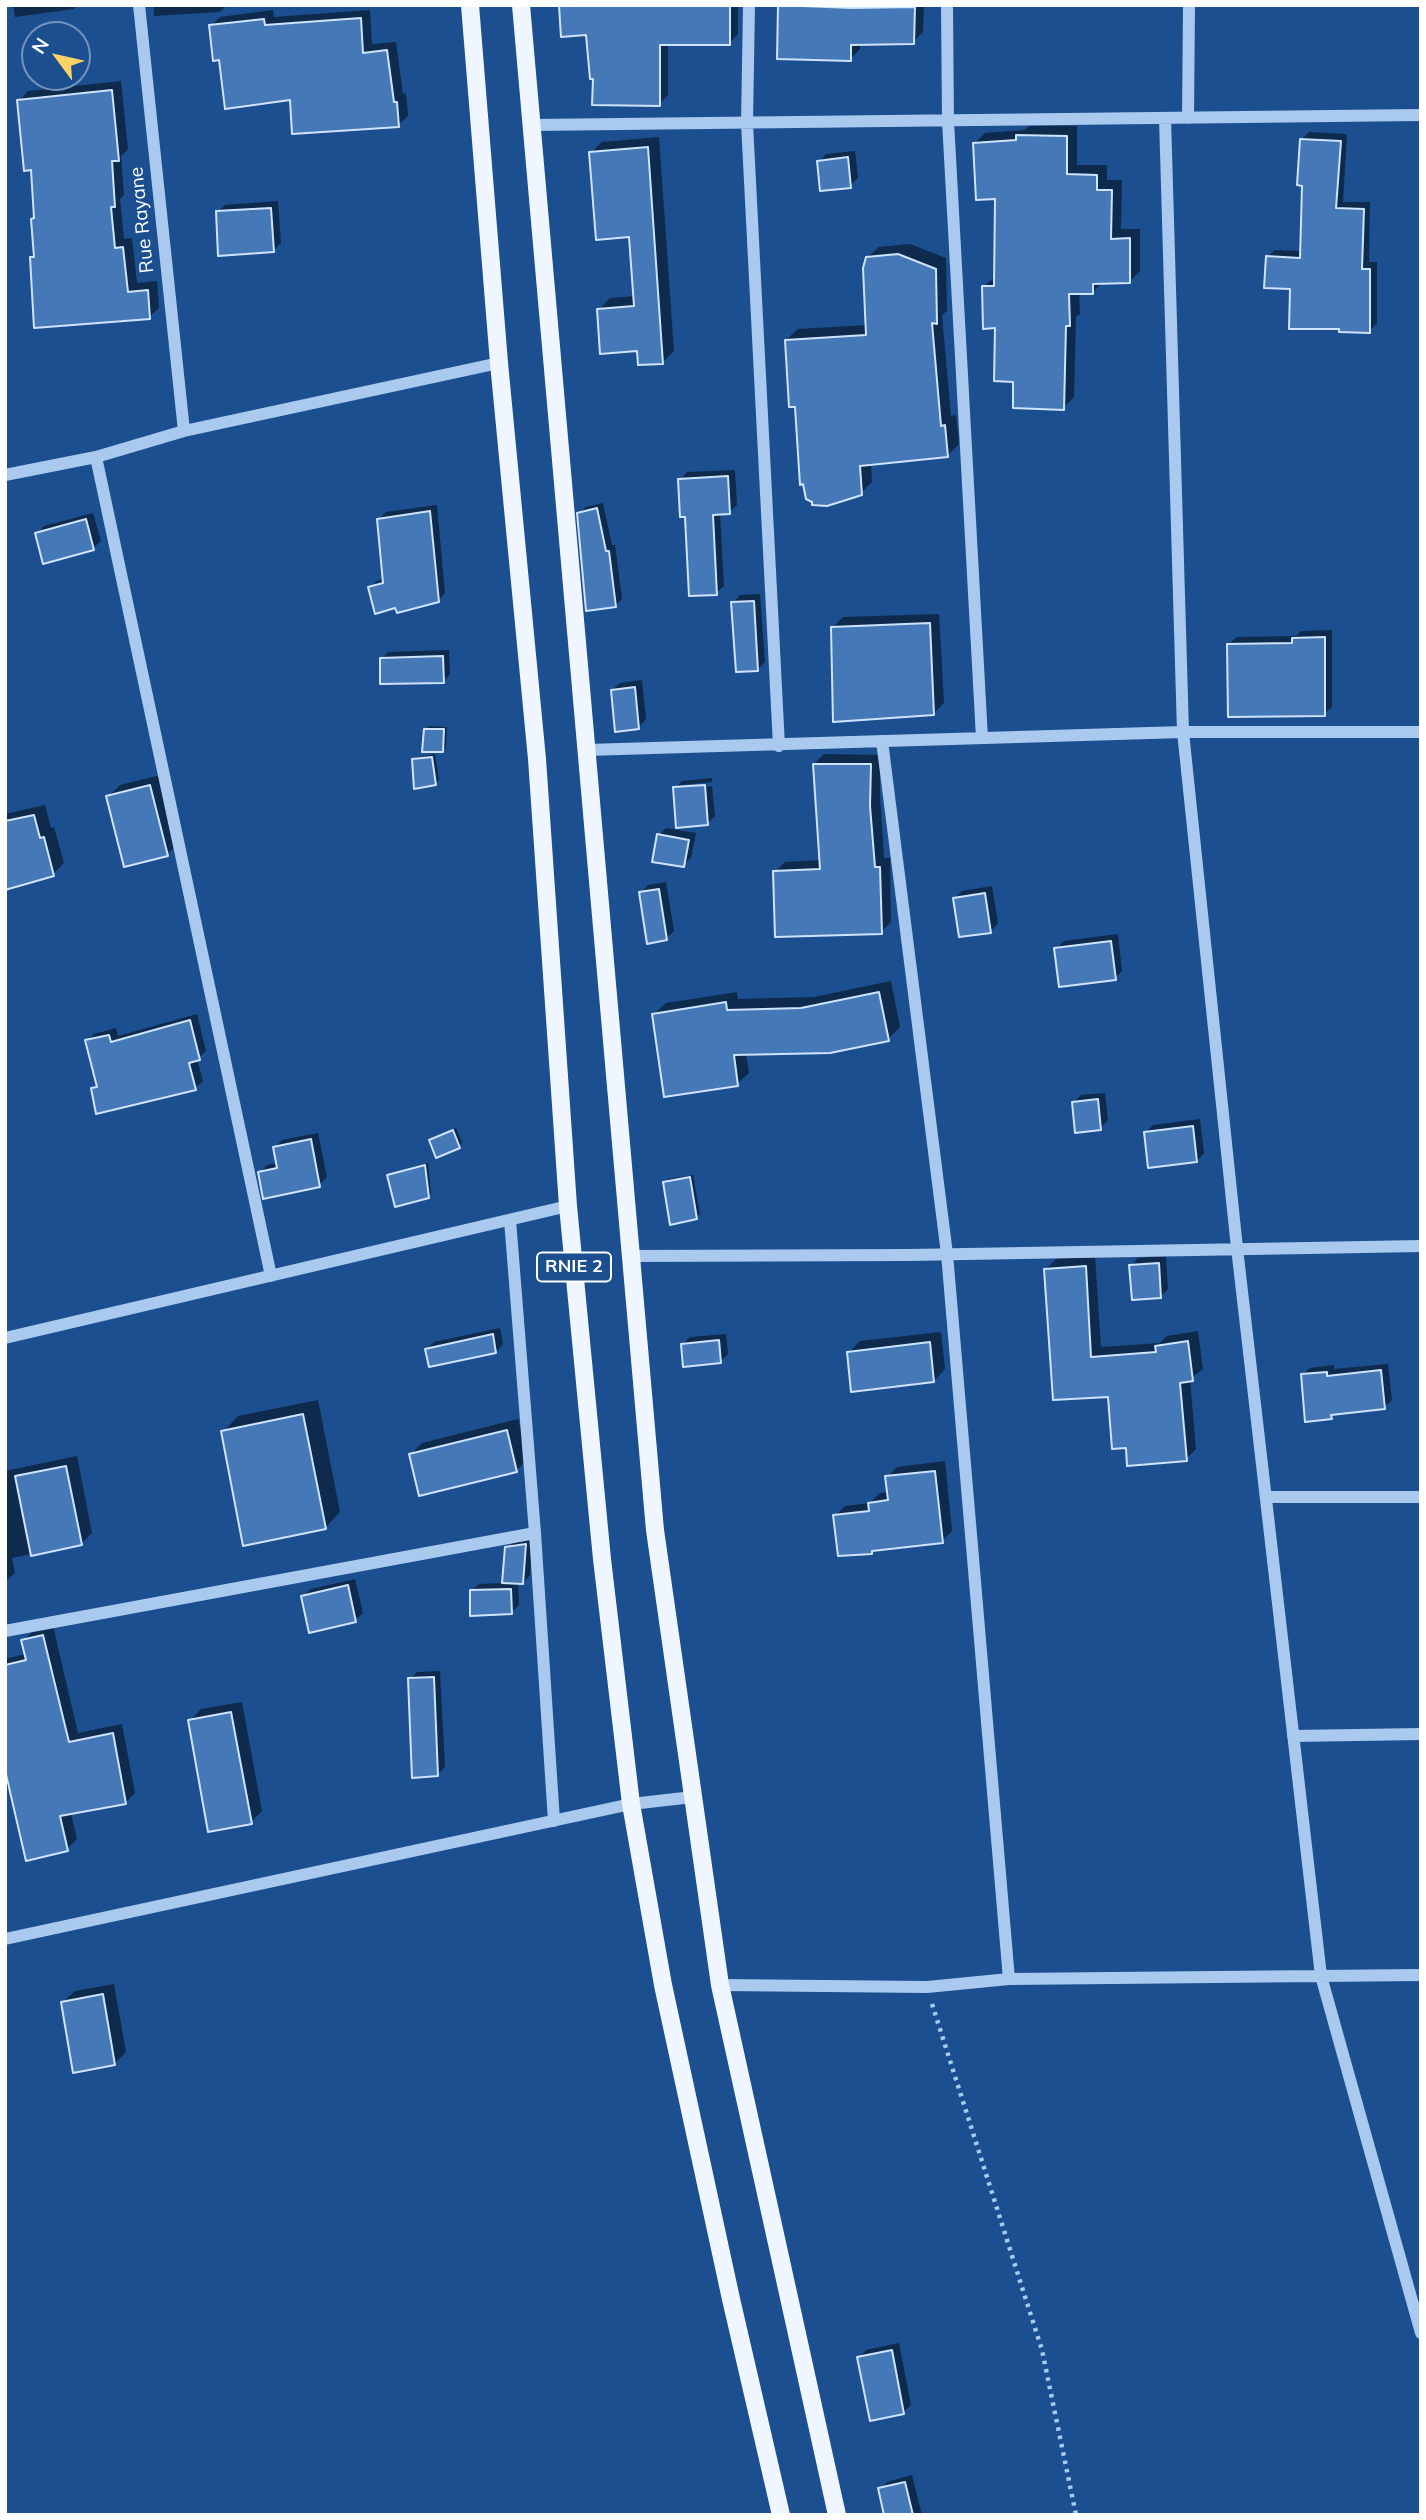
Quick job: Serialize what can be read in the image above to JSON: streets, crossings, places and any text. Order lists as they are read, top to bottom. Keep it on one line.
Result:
{"streets":{"main road":["RNIE 2"],"street":["Rue Rayane"]},"north":"top left"}
